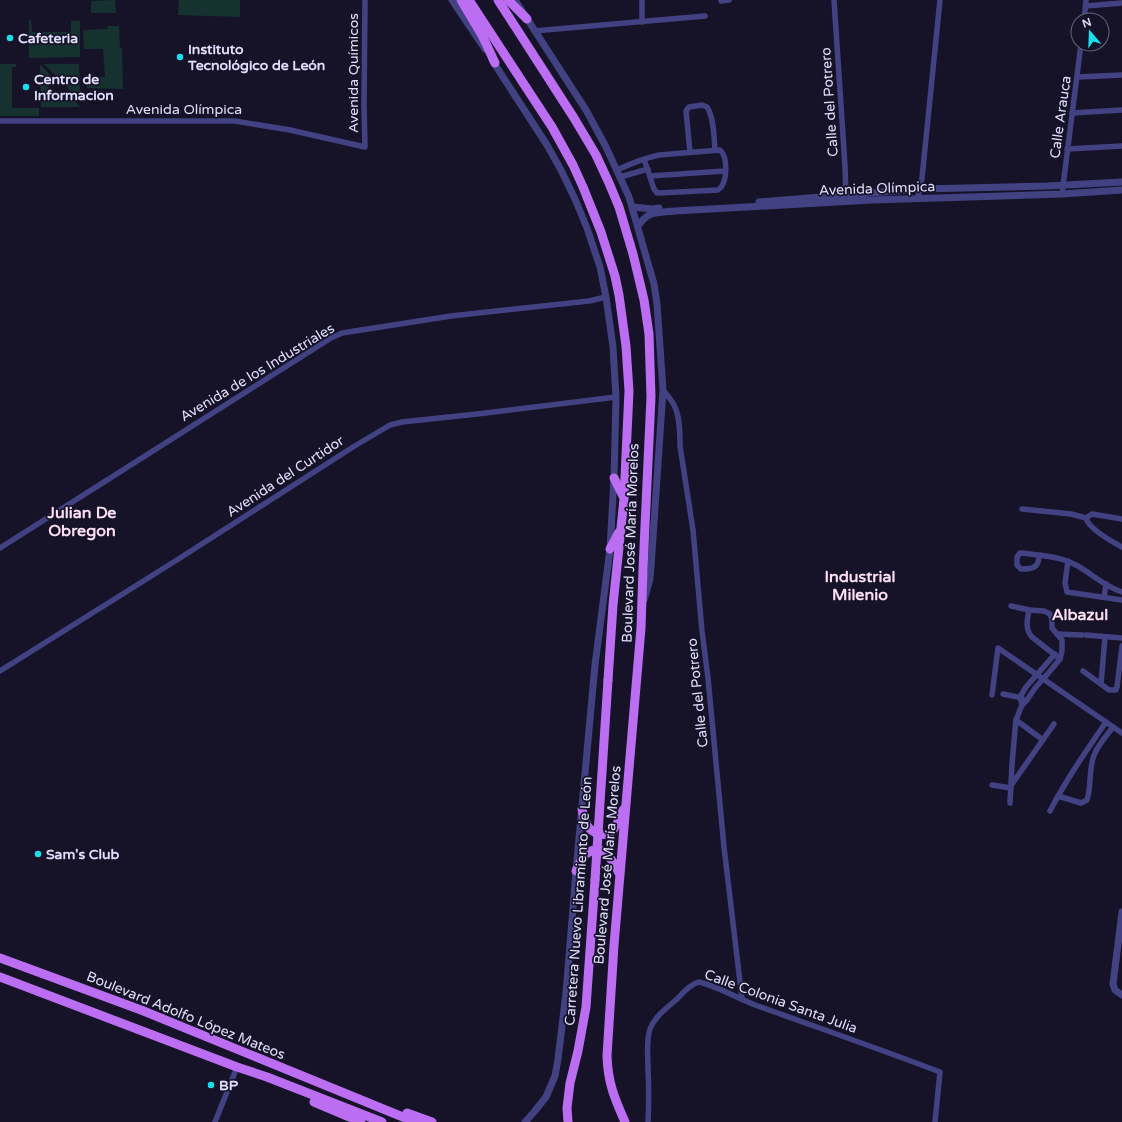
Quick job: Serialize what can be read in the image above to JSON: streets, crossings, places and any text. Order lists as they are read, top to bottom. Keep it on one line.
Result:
{"streets":{"main road":["Boulevard José María Morelos","Carretera Nuevo Libramiento de León","Boulevard Adolfo López Mateos"],"street":["Avenida Químicos","Calle del Potrero","Avenida Olímpica","Calle Arauca","Avenida de los Industriales","Avenida del Curtidor","Calle Colonia Santa Julia"]},"crossings":[["Avenida Químicos","Avenida Olímpica"],["Calle del Potrero","Avenida Olímpica"],["Calle del Potrero","Calle Colonia Santa Julia"],["Avenida Olímpica","Calle Arauca"],["Boulevard José María Morelos","Carretera Nuevo Libramiento de León"]],"districts":["Julian De Obregon","Industrial Milenio","Albazul"],"places":["Cafeteria","Instituto Tecnológico de León","Centro de Informacion","Sam's Club","BP"],"north":"top"}
